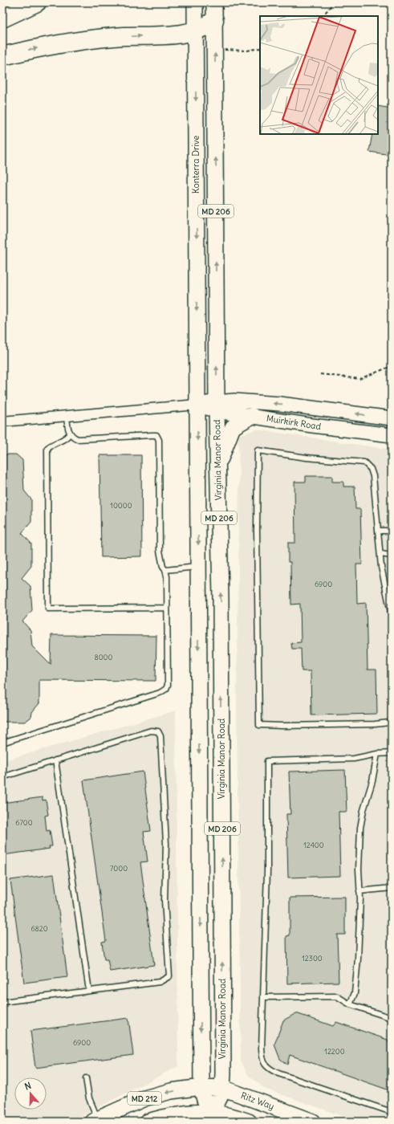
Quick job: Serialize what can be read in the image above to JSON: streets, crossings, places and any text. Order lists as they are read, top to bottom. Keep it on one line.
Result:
{"streets":{"main road":["Konterra Drive","MD 206","Muirkirk Road","Virginia Manor Road","MD 212","Ritz Way"]},"crossings":[["Konterra Drive","MD 206"],["Konterra Drive","Muirkirk Road"],["MD 206","Muirkirk Road"],["MD 206","Virginia Manor Road"],["MD 206","MD 212"],["MD 206","Ritz Way"],["Muirkirk Road","Virginia Manor Road"],["Virginia Manor Road","MD 212"],["Virginia Manor Road","Ritz Way"],["MD 212","Ritz Way"]],"house_numbers":["10000","6900","8000","6700","12400","7000","6820","12300","6900","12200"],"north":"top"}
